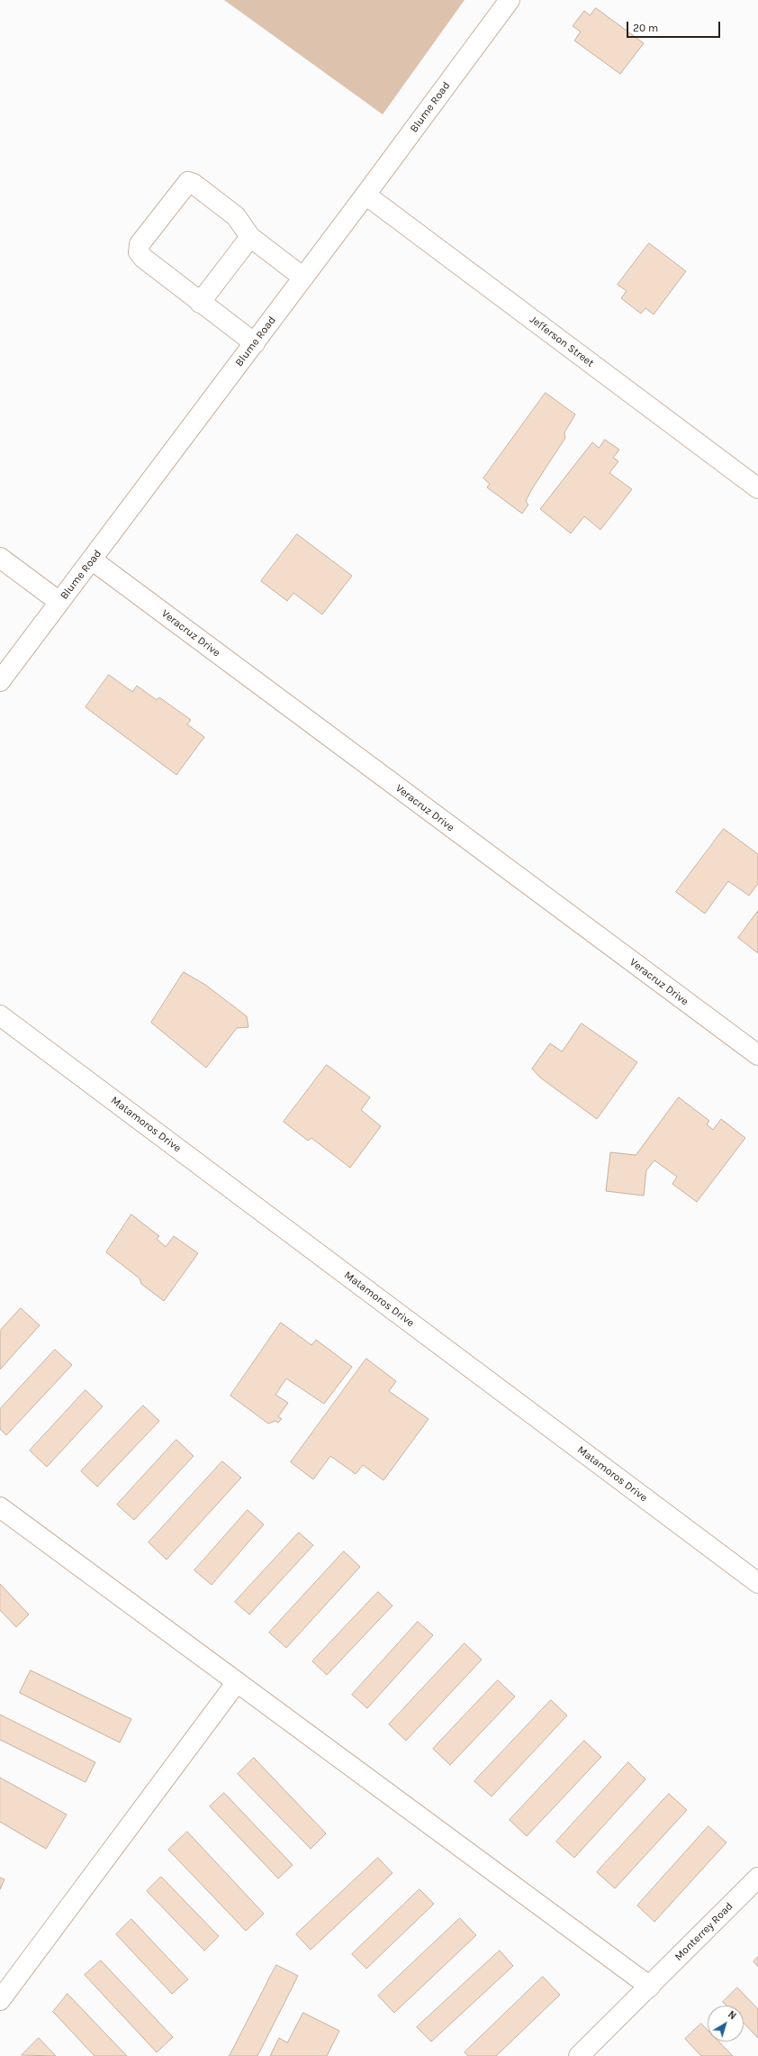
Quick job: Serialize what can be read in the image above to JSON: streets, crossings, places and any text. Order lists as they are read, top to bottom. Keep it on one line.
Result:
{"streets":{"street":["Blume Road","Jefferson Street","Veracruz Drive","Matamoros Drive","Monterrey Road"]},"crossings":[["Blume Road","Jefferson Street"],["Blume Road","Veracruz Drive"]],"scale_bar":"20 m","north":"top right"}
